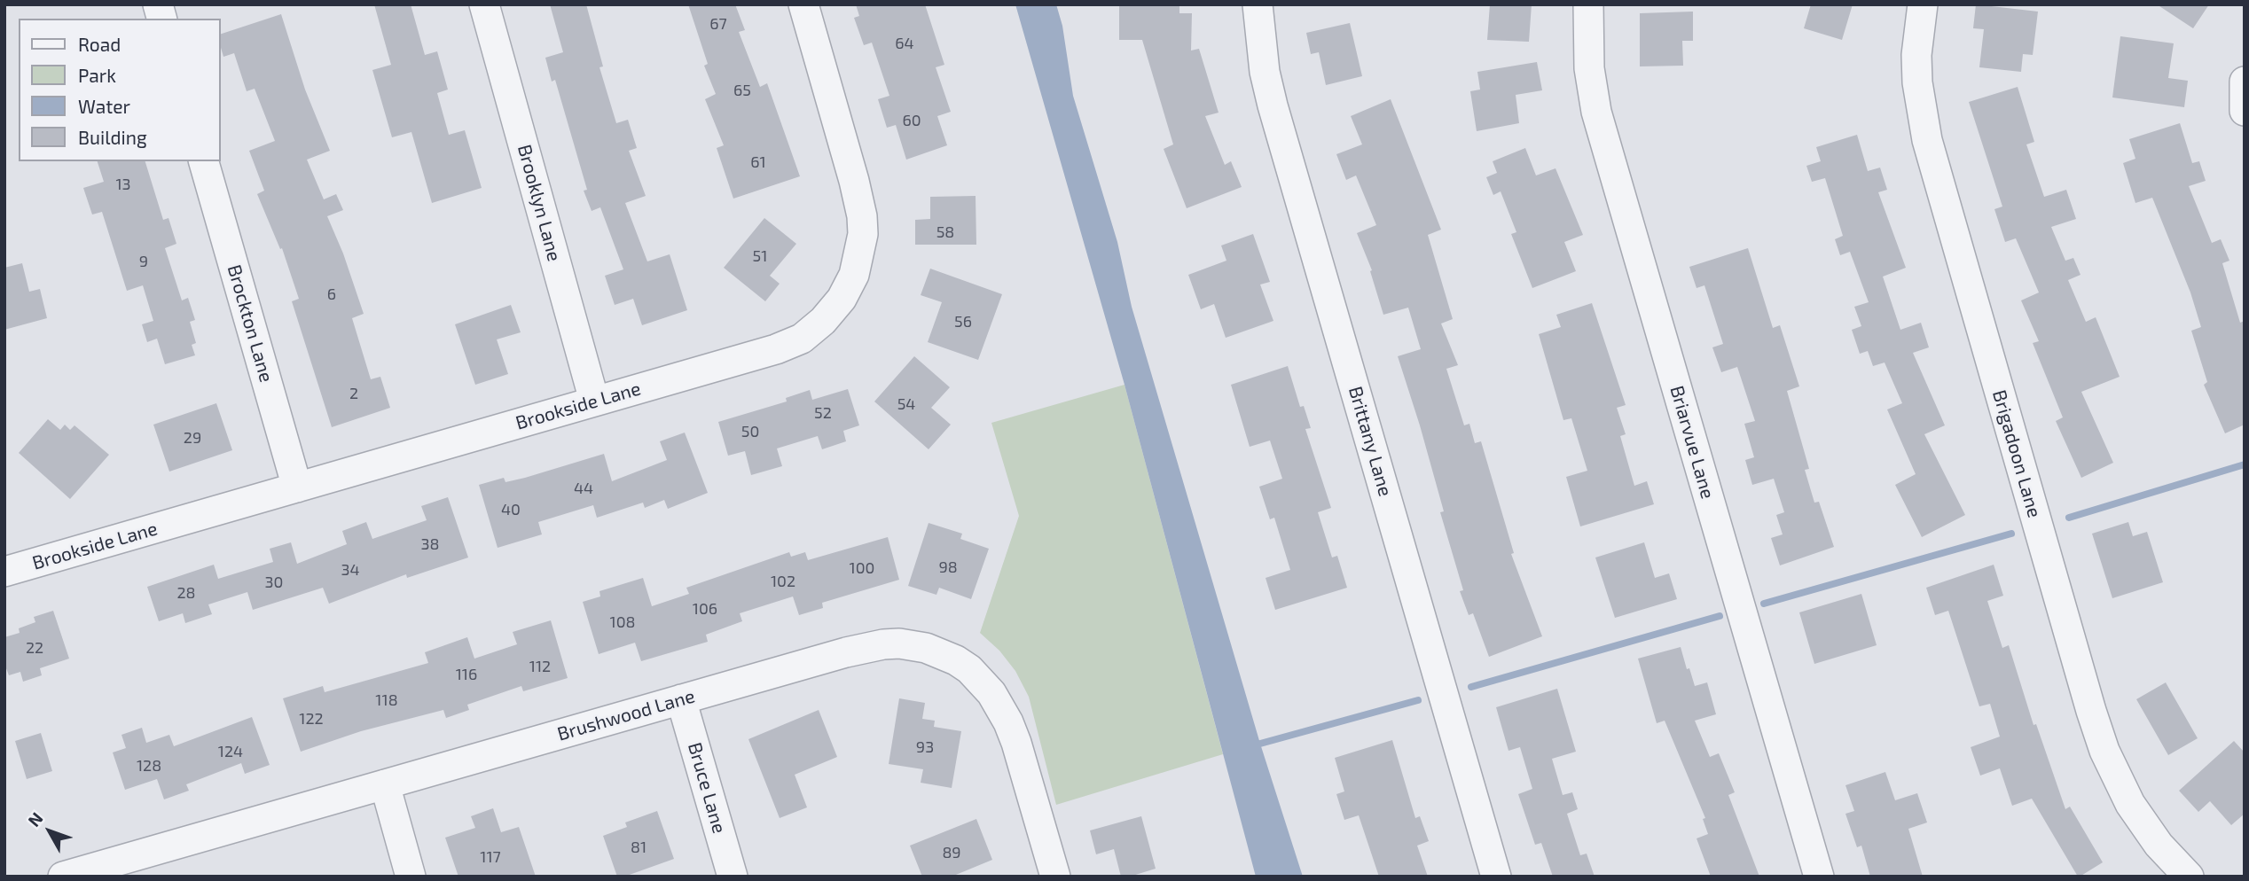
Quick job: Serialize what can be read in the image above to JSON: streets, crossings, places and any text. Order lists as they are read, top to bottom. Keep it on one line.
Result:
{"streets":{"street":["Brooklyn Lane","Brockton Lane","Brookside Lane","Brittany Lane","Briarvue Lane","Brigadoon Lane","Brushwood Lane","Bruce Lane"]},"crossings":[["Brooklyn Lane","Brookside Lane"],["Brockton Lane","Brookside Lane"],["Brushwood Lane","Bruce Lane"]],"house_numbers":["67","64","65","60","61","13","58","51","9","6","56","2","54","52","50","29","44","40","38","98","100","34","102","30","28","106","108","22","112","116","118","122","93","124","128","81","89","117"],"legend":["Road","Park","Water","Building"],"north":"top left"}
